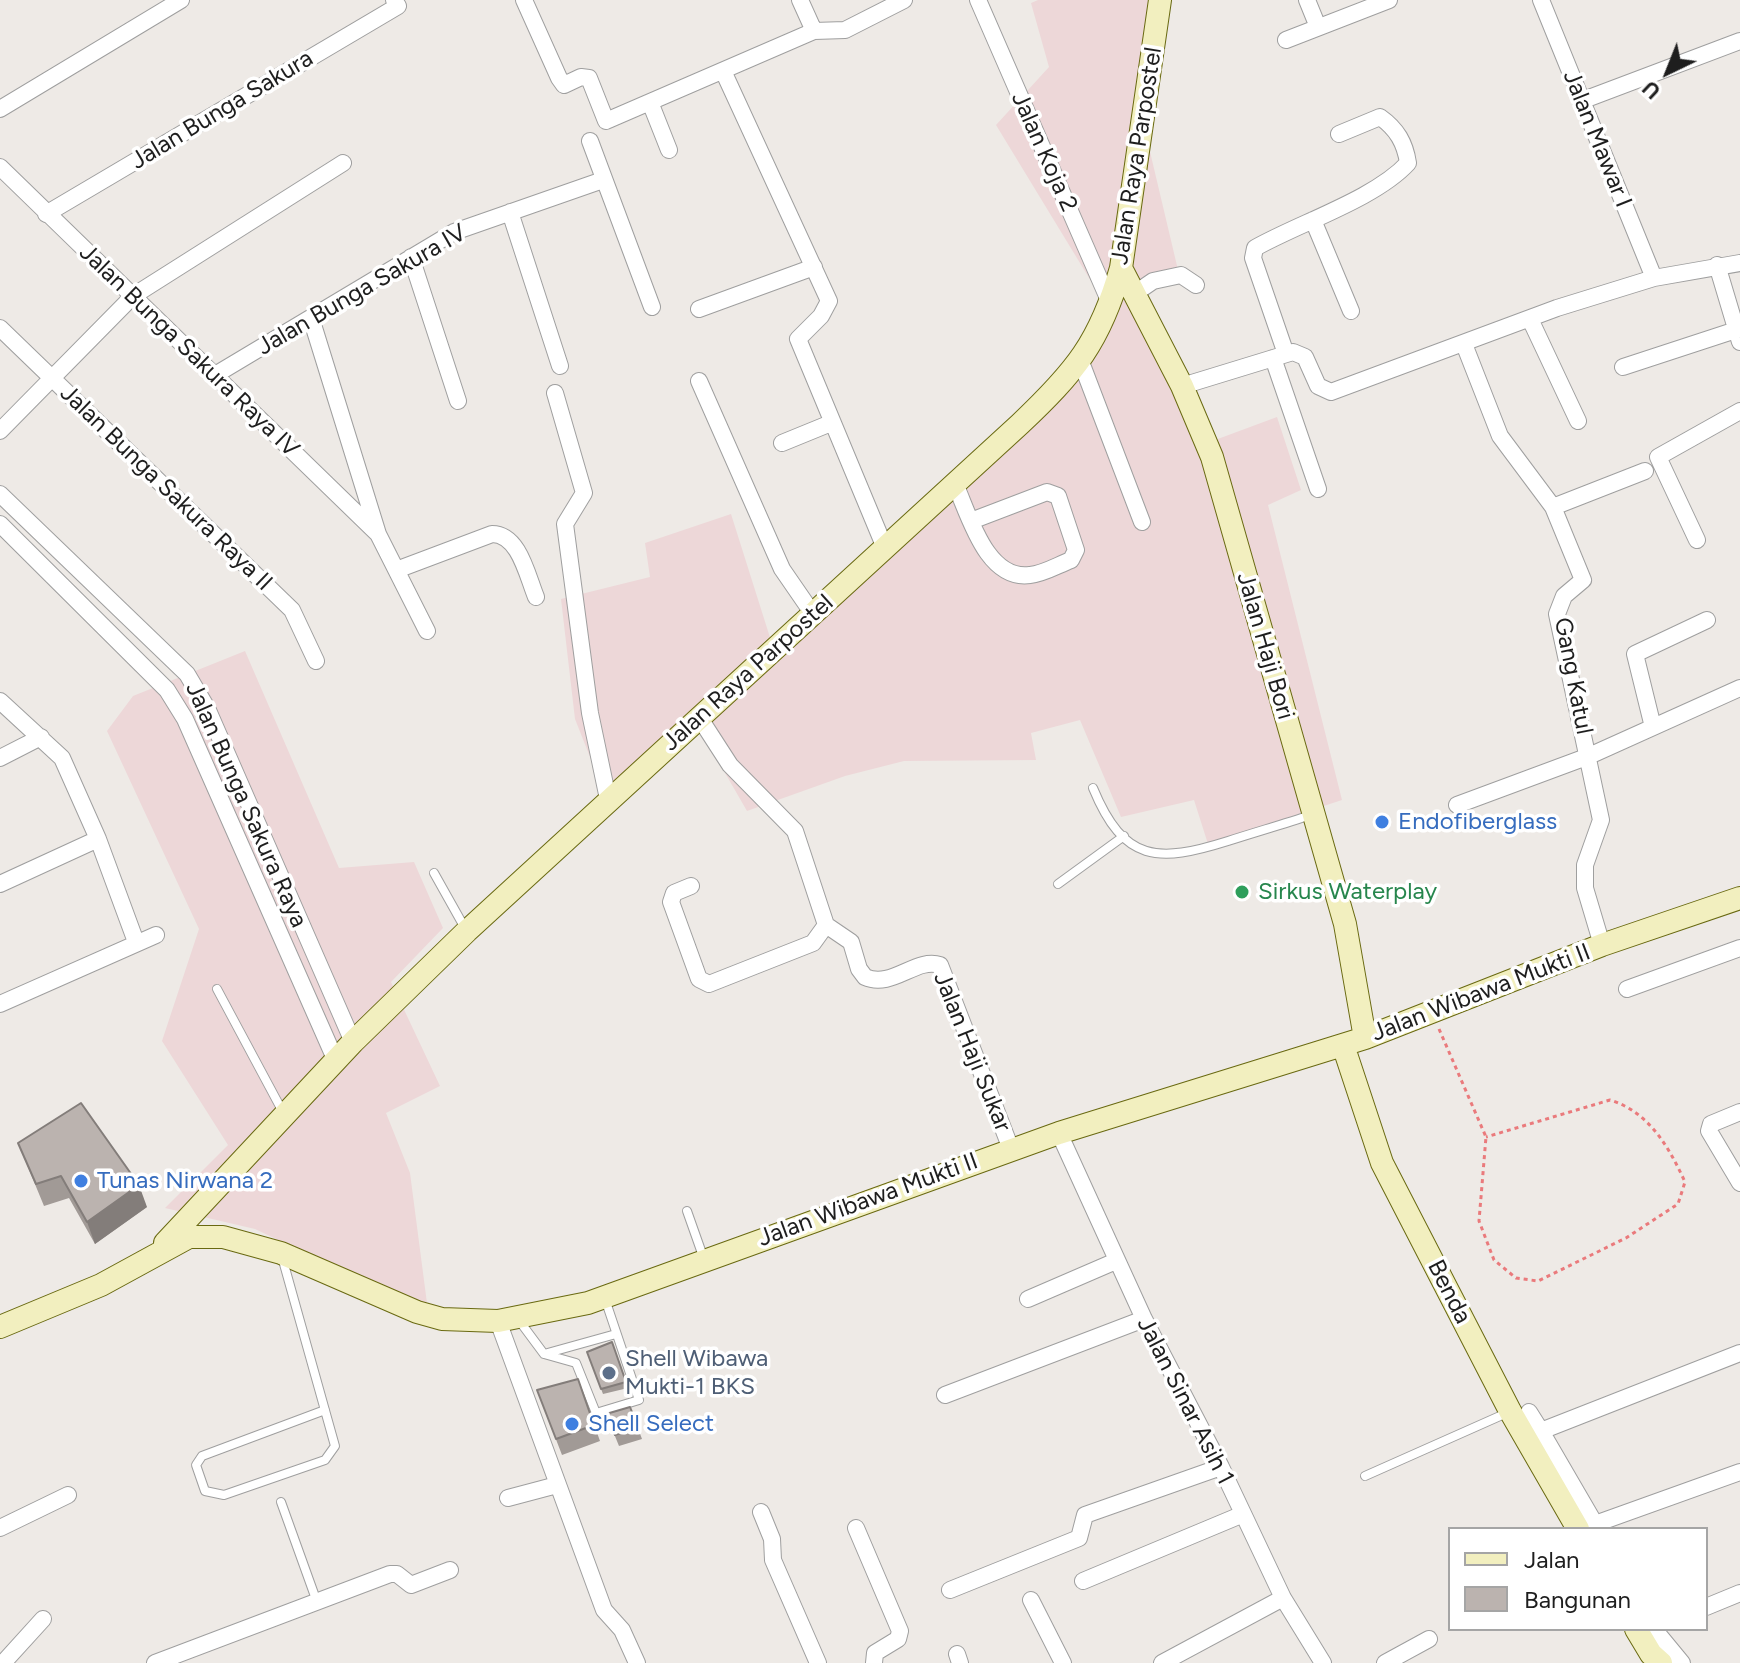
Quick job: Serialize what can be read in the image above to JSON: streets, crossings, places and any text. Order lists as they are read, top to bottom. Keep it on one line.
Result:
{"streets":{"main road":["Jalan Raya Parpostel","Jalan Haji Bori","Jalan Wibawa Mukti II","Benda"],"street":["Jalan Bunga Sakura","Jalan Mawar I","Jalan Koja 2","Jalan Bunga Sakura IV","Jalan Bunga Sakura Raya IV","Jalan Bunga Sakura Raya II","Gang Katul","Jalan Bunga Sakura Raya","Jalan Haji Sukar","Jalan Sinar Asih 1"]},"crossings":[["Jalan Bunga Sakura","Jalan Bunga Sakura Raya IV"],["Jalan Koja 2","Jalan Raya Parpostel"],["Jalan Raya Parpostel","Jalan Haji Bori"],["Jalan Raya Parpostel","Jalan Bunga Sakura Raya"],["Jalan Raya Parpostel","Jalan Wibawa Mukti II"],["Jalan Raya Parpostel","Jalan Haji Sukar"],["Jalan Bunga Sakura IV","Jalan Bunga Sakura Raya IV"],["Jalan Haji Bori","Jalan Wibawa Mukti II"],["Gang Katul","Jalan Wibawa Mukti II"],["Jalan Wibawa Mukti II","Jalan Haji Sukar"],["Jalan Wibawa Mukti II","Benda"],["Jalan Wibawa Mukti II","Jalan Sinar Asih 1"]],"places":["Endofiberglass","Sirkus Waterplay","Tunas Nirwana 2","Shell Wibawa Mukti-1 BKS","Shell Select"],"legend":["Jalan","Bangunan"],"north":"bottom left"}
